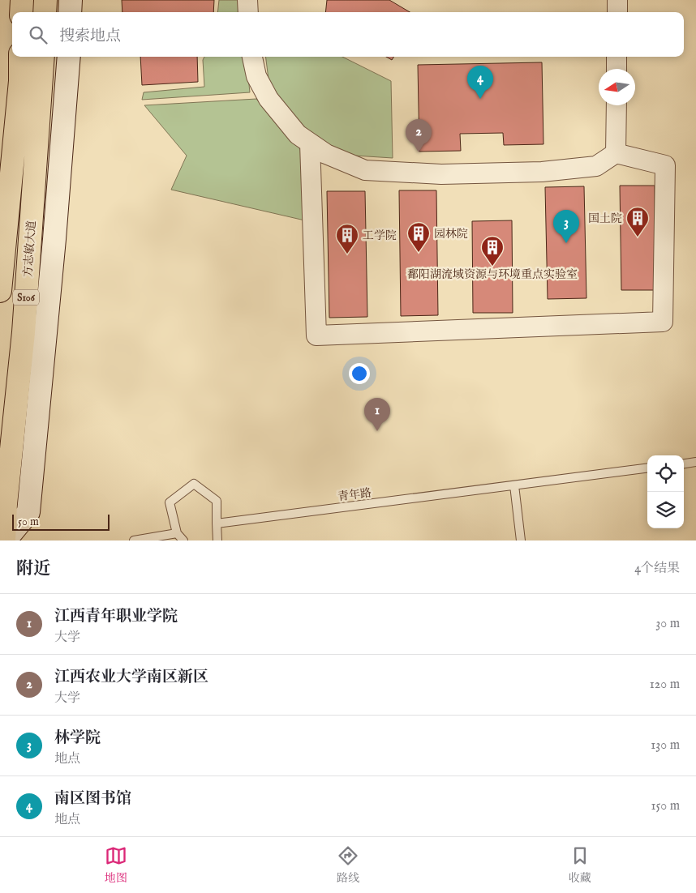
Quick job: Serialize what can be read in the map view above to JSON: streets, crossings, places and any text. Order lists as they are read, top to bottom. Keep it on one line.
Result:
{"streets":{"main road":["方志敏大道","S106"],"lane":["青年路"]},"places":{"building":["国土院","园林院","工学院","鄱阳湖流域资源与环境重点实验室"]},"scale_bar":"50 m","north":"left","page":{"search":"搜索地点","pins":["4","2","3","1"],"scale":"50 m","heading":["附近","4个结果"],"list":[{"mark":"1","name":"江西青年职业学院","note":"大学","value":"30 m"},{"mark":"2","name":"江西农业大学南区新区","note":"大学","value":"120 m"},{"mark":"3","name":"林学院","note":"地点","value":"130 m"},{"mark":"4","name":"南区图书馆","note":"地点","value":"150 m"}],"nav":["地图","路线","收藏"]}}
